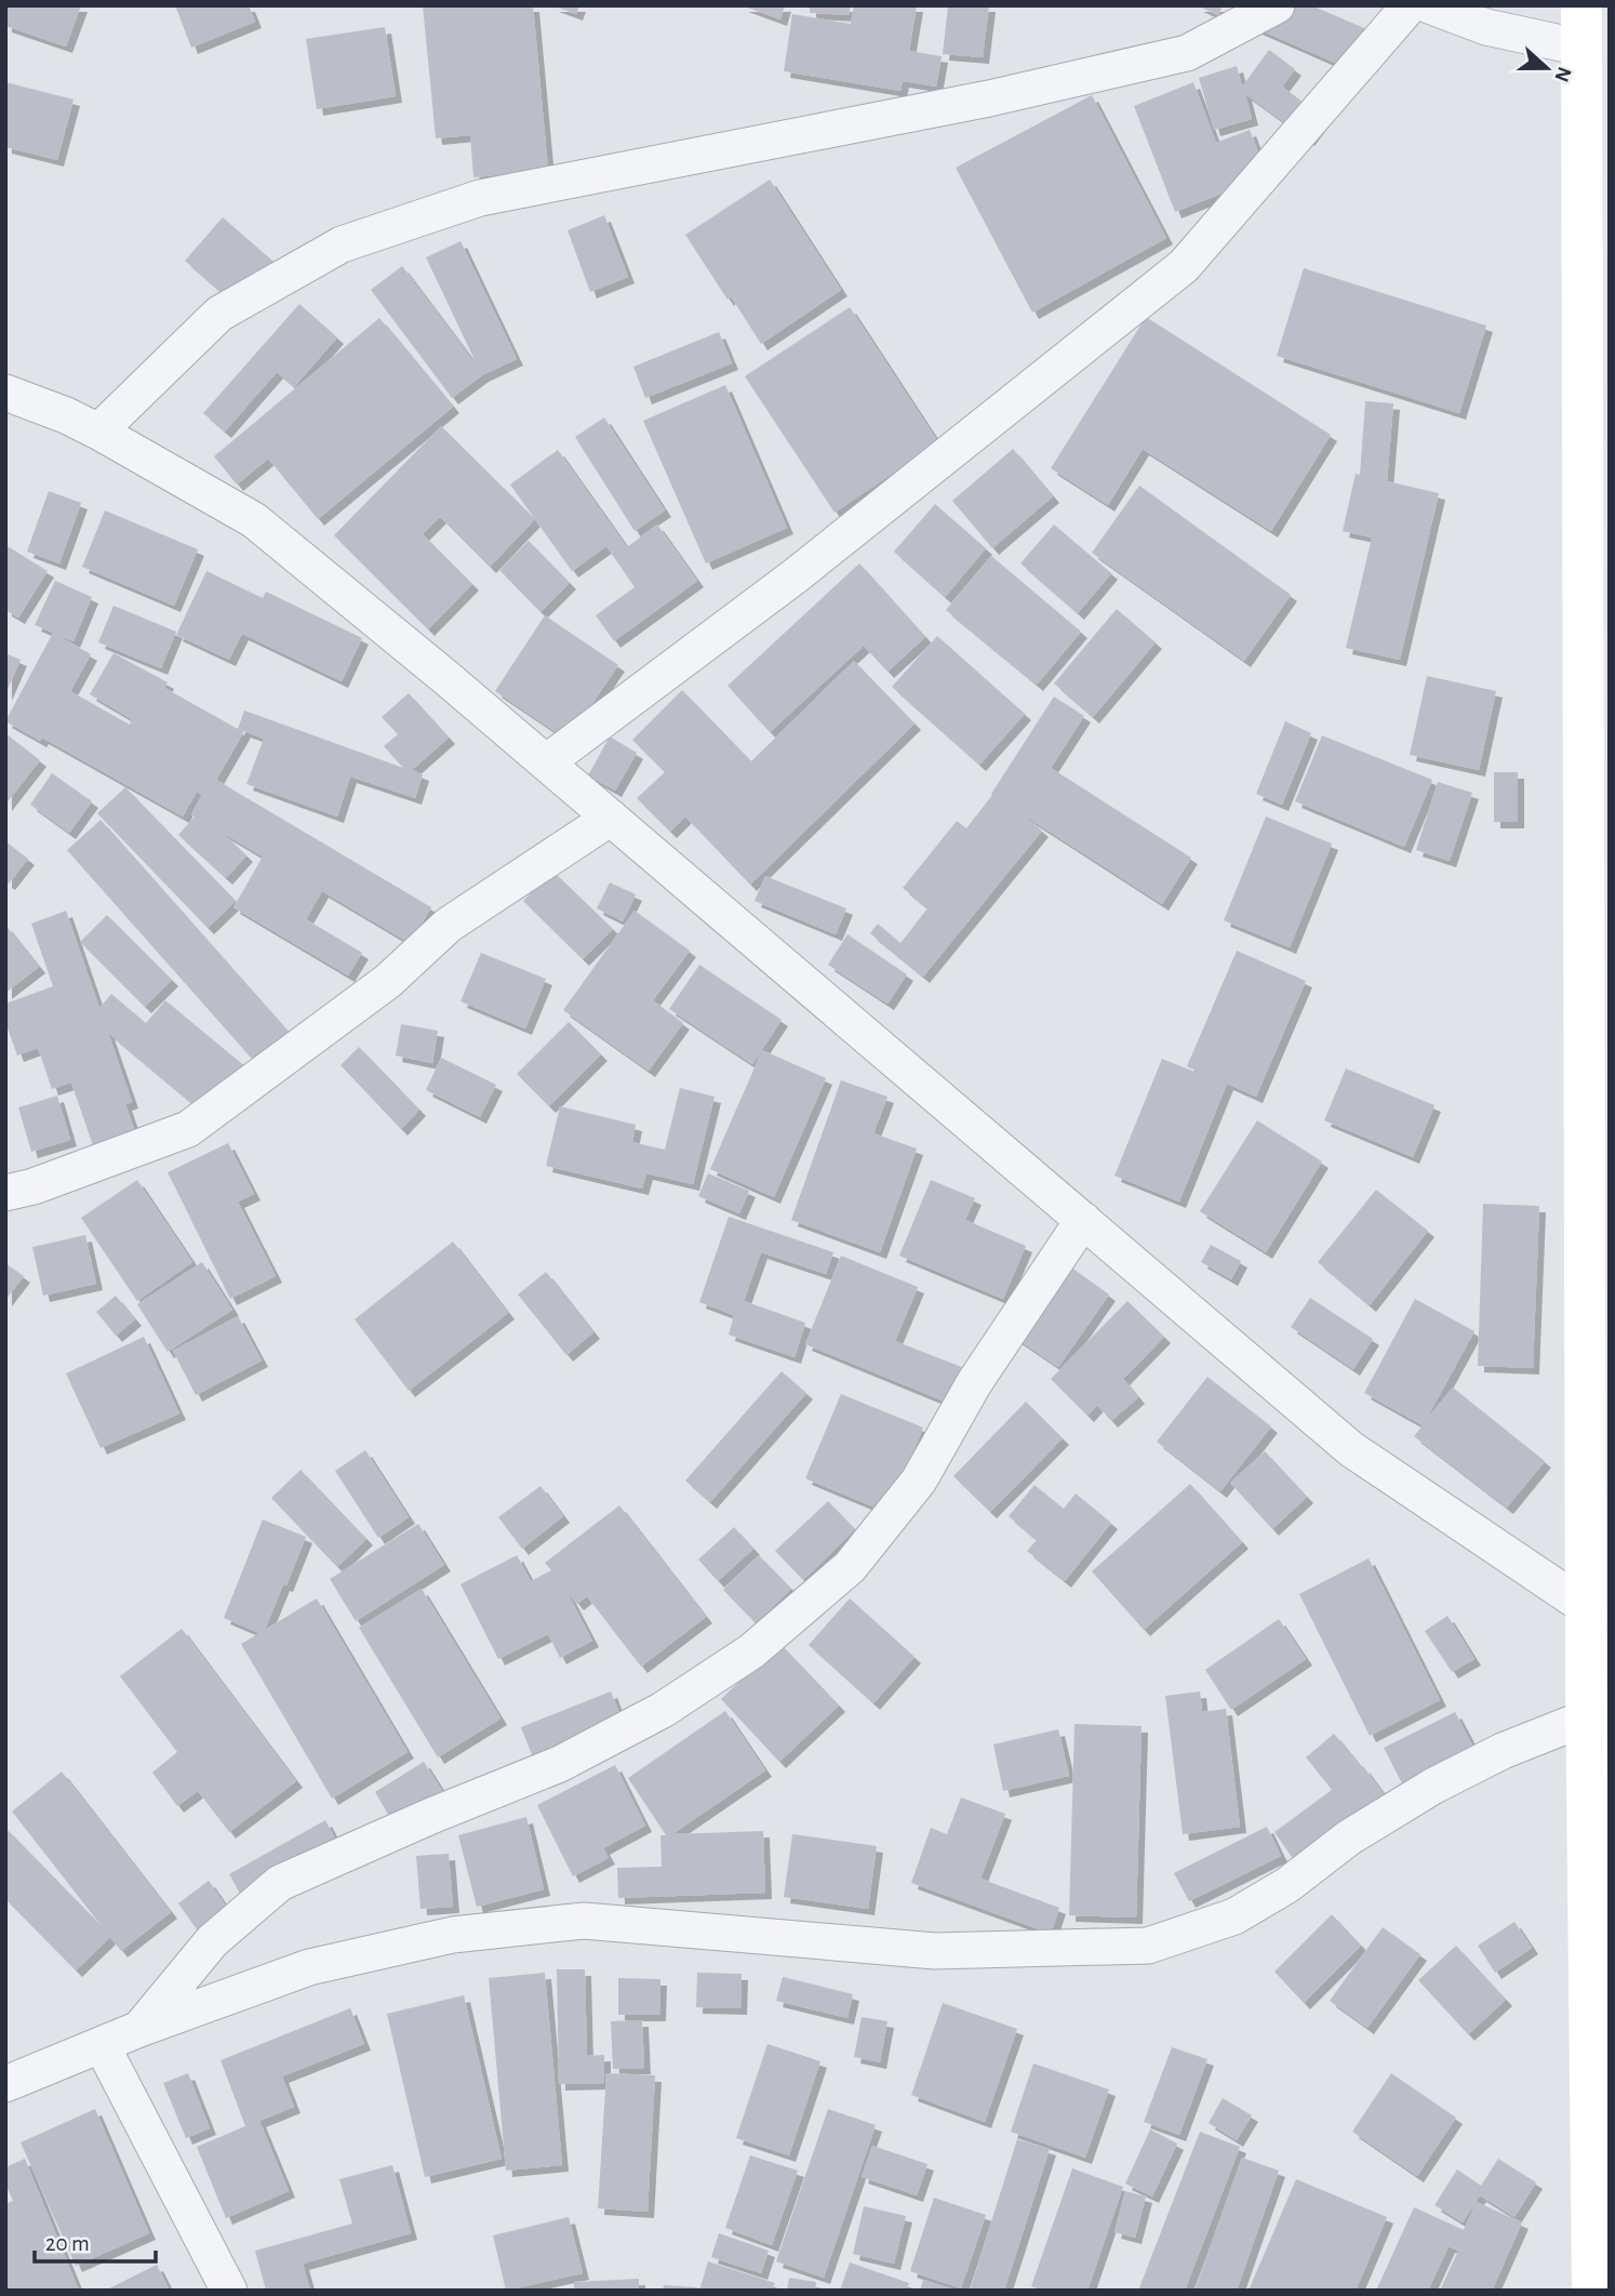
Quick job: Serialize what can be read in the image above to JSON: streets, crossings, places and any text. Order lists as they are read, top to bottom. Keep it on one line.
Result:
{"scale_bar":"20 m","north":"right"}
